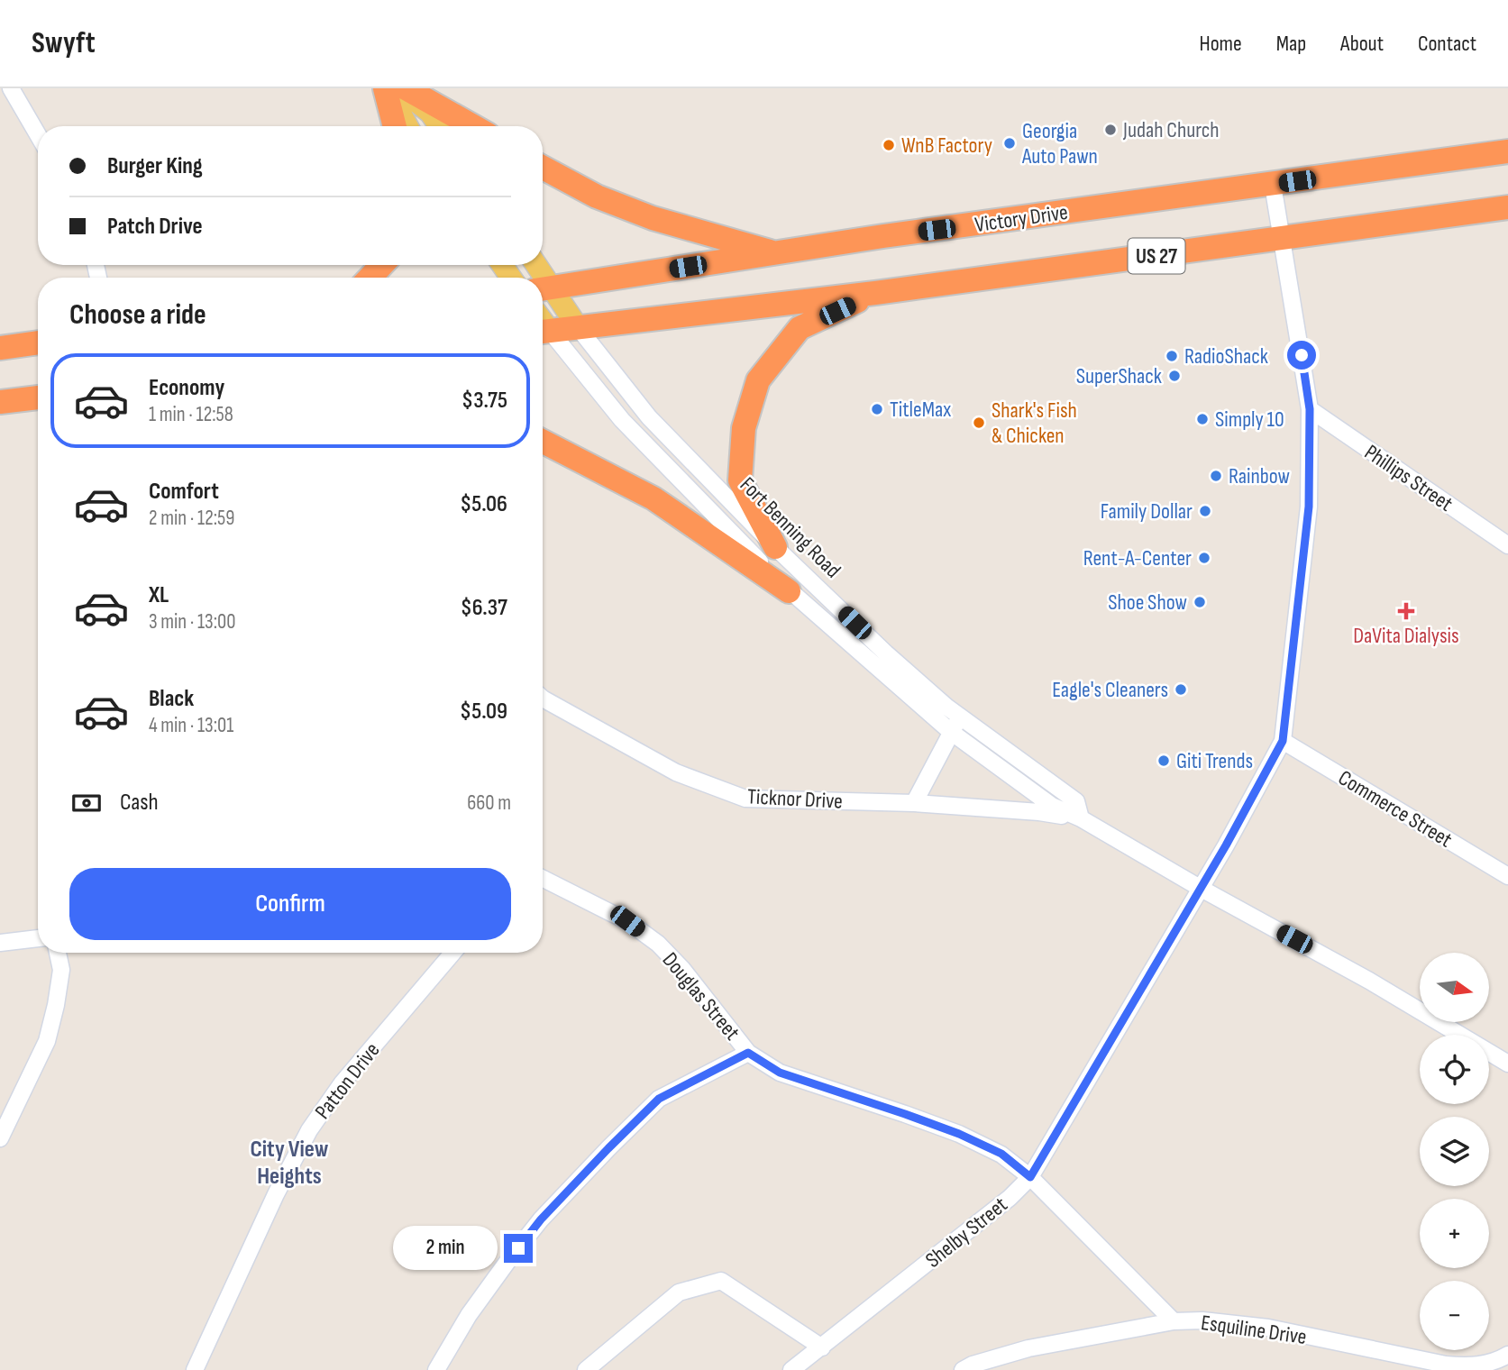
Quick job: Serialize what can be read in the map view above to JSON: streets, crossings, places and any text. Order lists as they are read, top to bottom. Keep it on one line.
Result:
{"streets":{"highway":["Victory Drive","US 27"],"main road":["Fort Benning Road"],"street":["Phillips Street","Ticknor Drive","Commerce Street","Douglas Street","Patton Drive","Shelby Street","Esquiline Drive"]},"crossings":[["Victory Drive","Fort Benning Road"],["Victory Drive","Shelby Street"],["US 27","Fort Benning Road"],["US 27","Shelby Street"],["Phillips Street","Shelby Street"],["Fort Benning Road","Ticknor Drive"],["Fort Benning Road","Shelby Street"],["Commerce Street","Shelby Street"],["Douglas Street","Shelby Street"],["Douglas Street","Esquiline Drive"]],"districts":["City View Heights"],"places":{"other":["Judah Church","Georgia Auto Pawn","WnB Factory","RadioShack","SuperShack","TitleMax","Simply 10","Shark's Fish & Chicken","Rainbow","Family Dollar","Rent-A-Center","Shoe Show","Eagle's Cleaners","Giti Trends"],"health":["DaVita Dialysis"]},"north":"right","page":{"header":"Swyft","nav":["Home","Map","About","Contact"],"banner":["Burger King","Patch Drive"],"heading":"Choose a ride","list":[{"name":"Economy","note":"1 min · 12:58","value":"$3.75"},{"name":"Comfort","note":"2 min · 12:59","value":"$5.06"},{"name":"XL","note":"3 min · 13:00","value":"$6.37"},{"name":"Black","note":"4 min · 13:01","value":"$5.09"}],"pay":["Cash","660 m"],"buttons":"Confirm","map_buttons":["+","−"],"bubble":"2 min"}}
